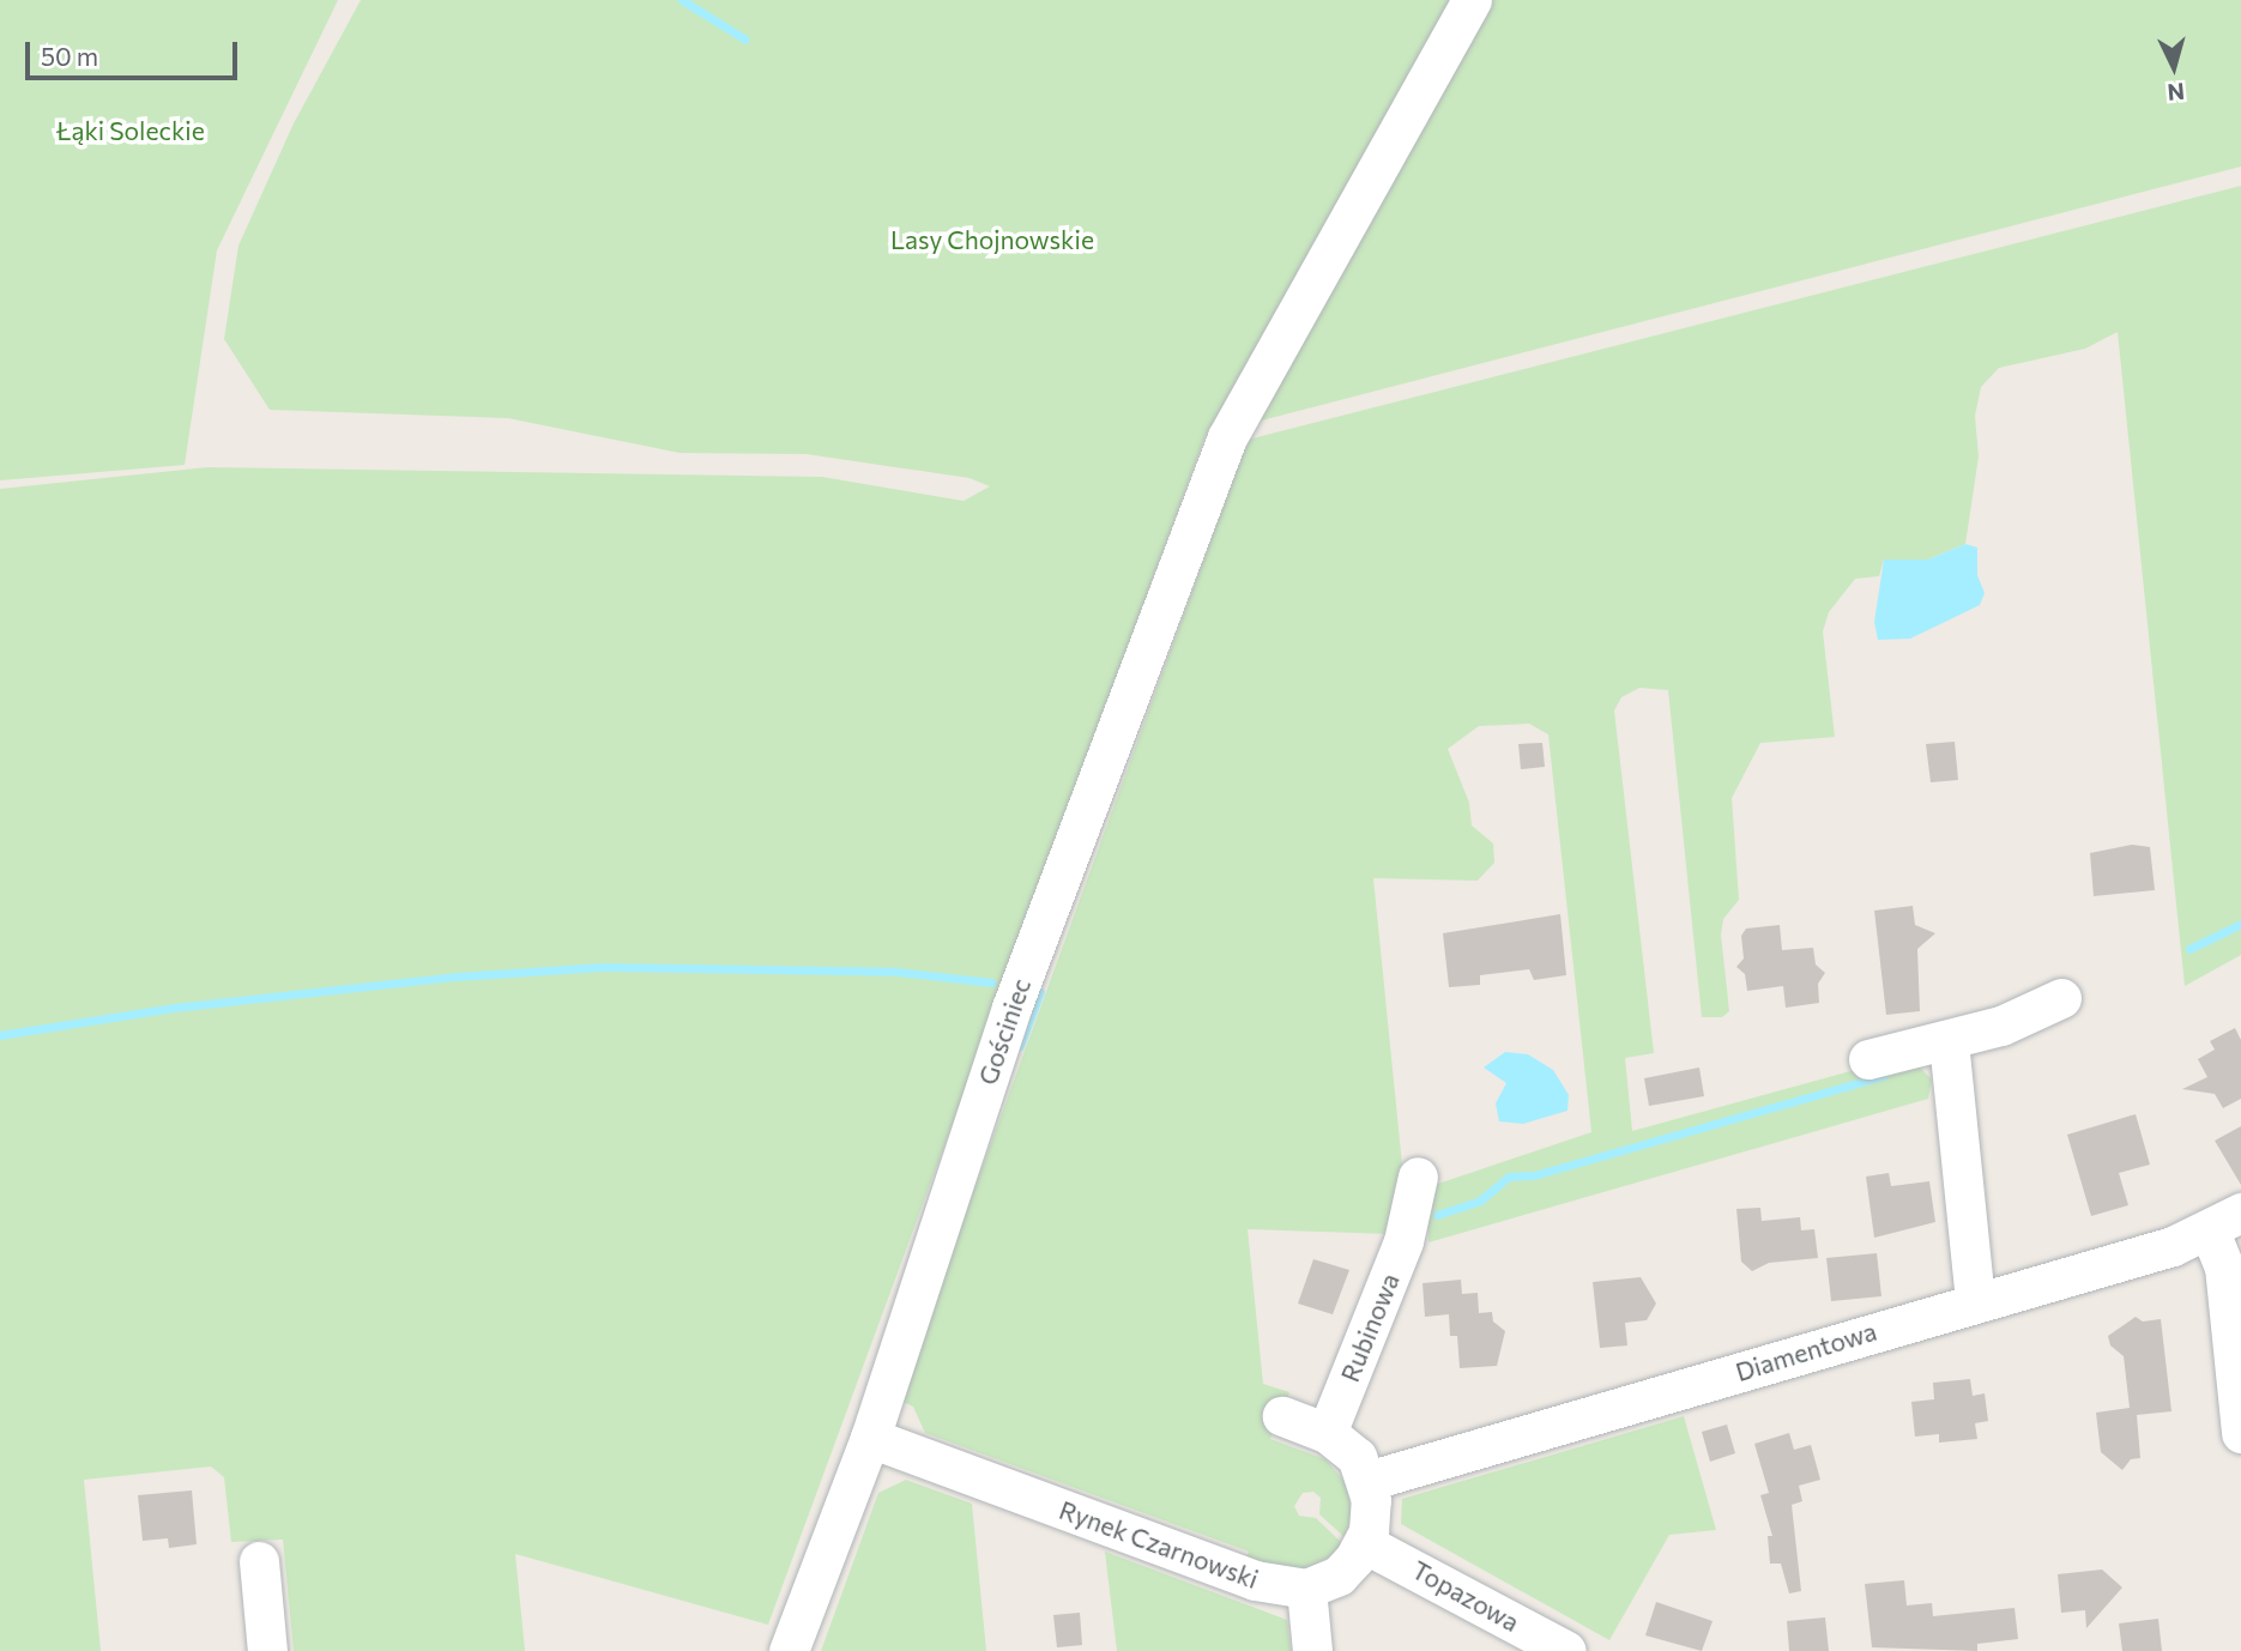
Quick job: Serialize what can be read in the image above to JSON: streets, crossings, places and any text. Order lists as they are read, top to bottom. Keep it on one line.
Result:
{"streets":{"street":["Gościniec","Rubinowa","Diamentowa","Rynek Czarnowski","Topazowa"]},"crossings":[["Gościniec","Rynek Czarnowski"]],"parks":["Łąki Soleckie","Lasy Chojnowskie"],"scale_bar":"50 m","north":"bottom"}
